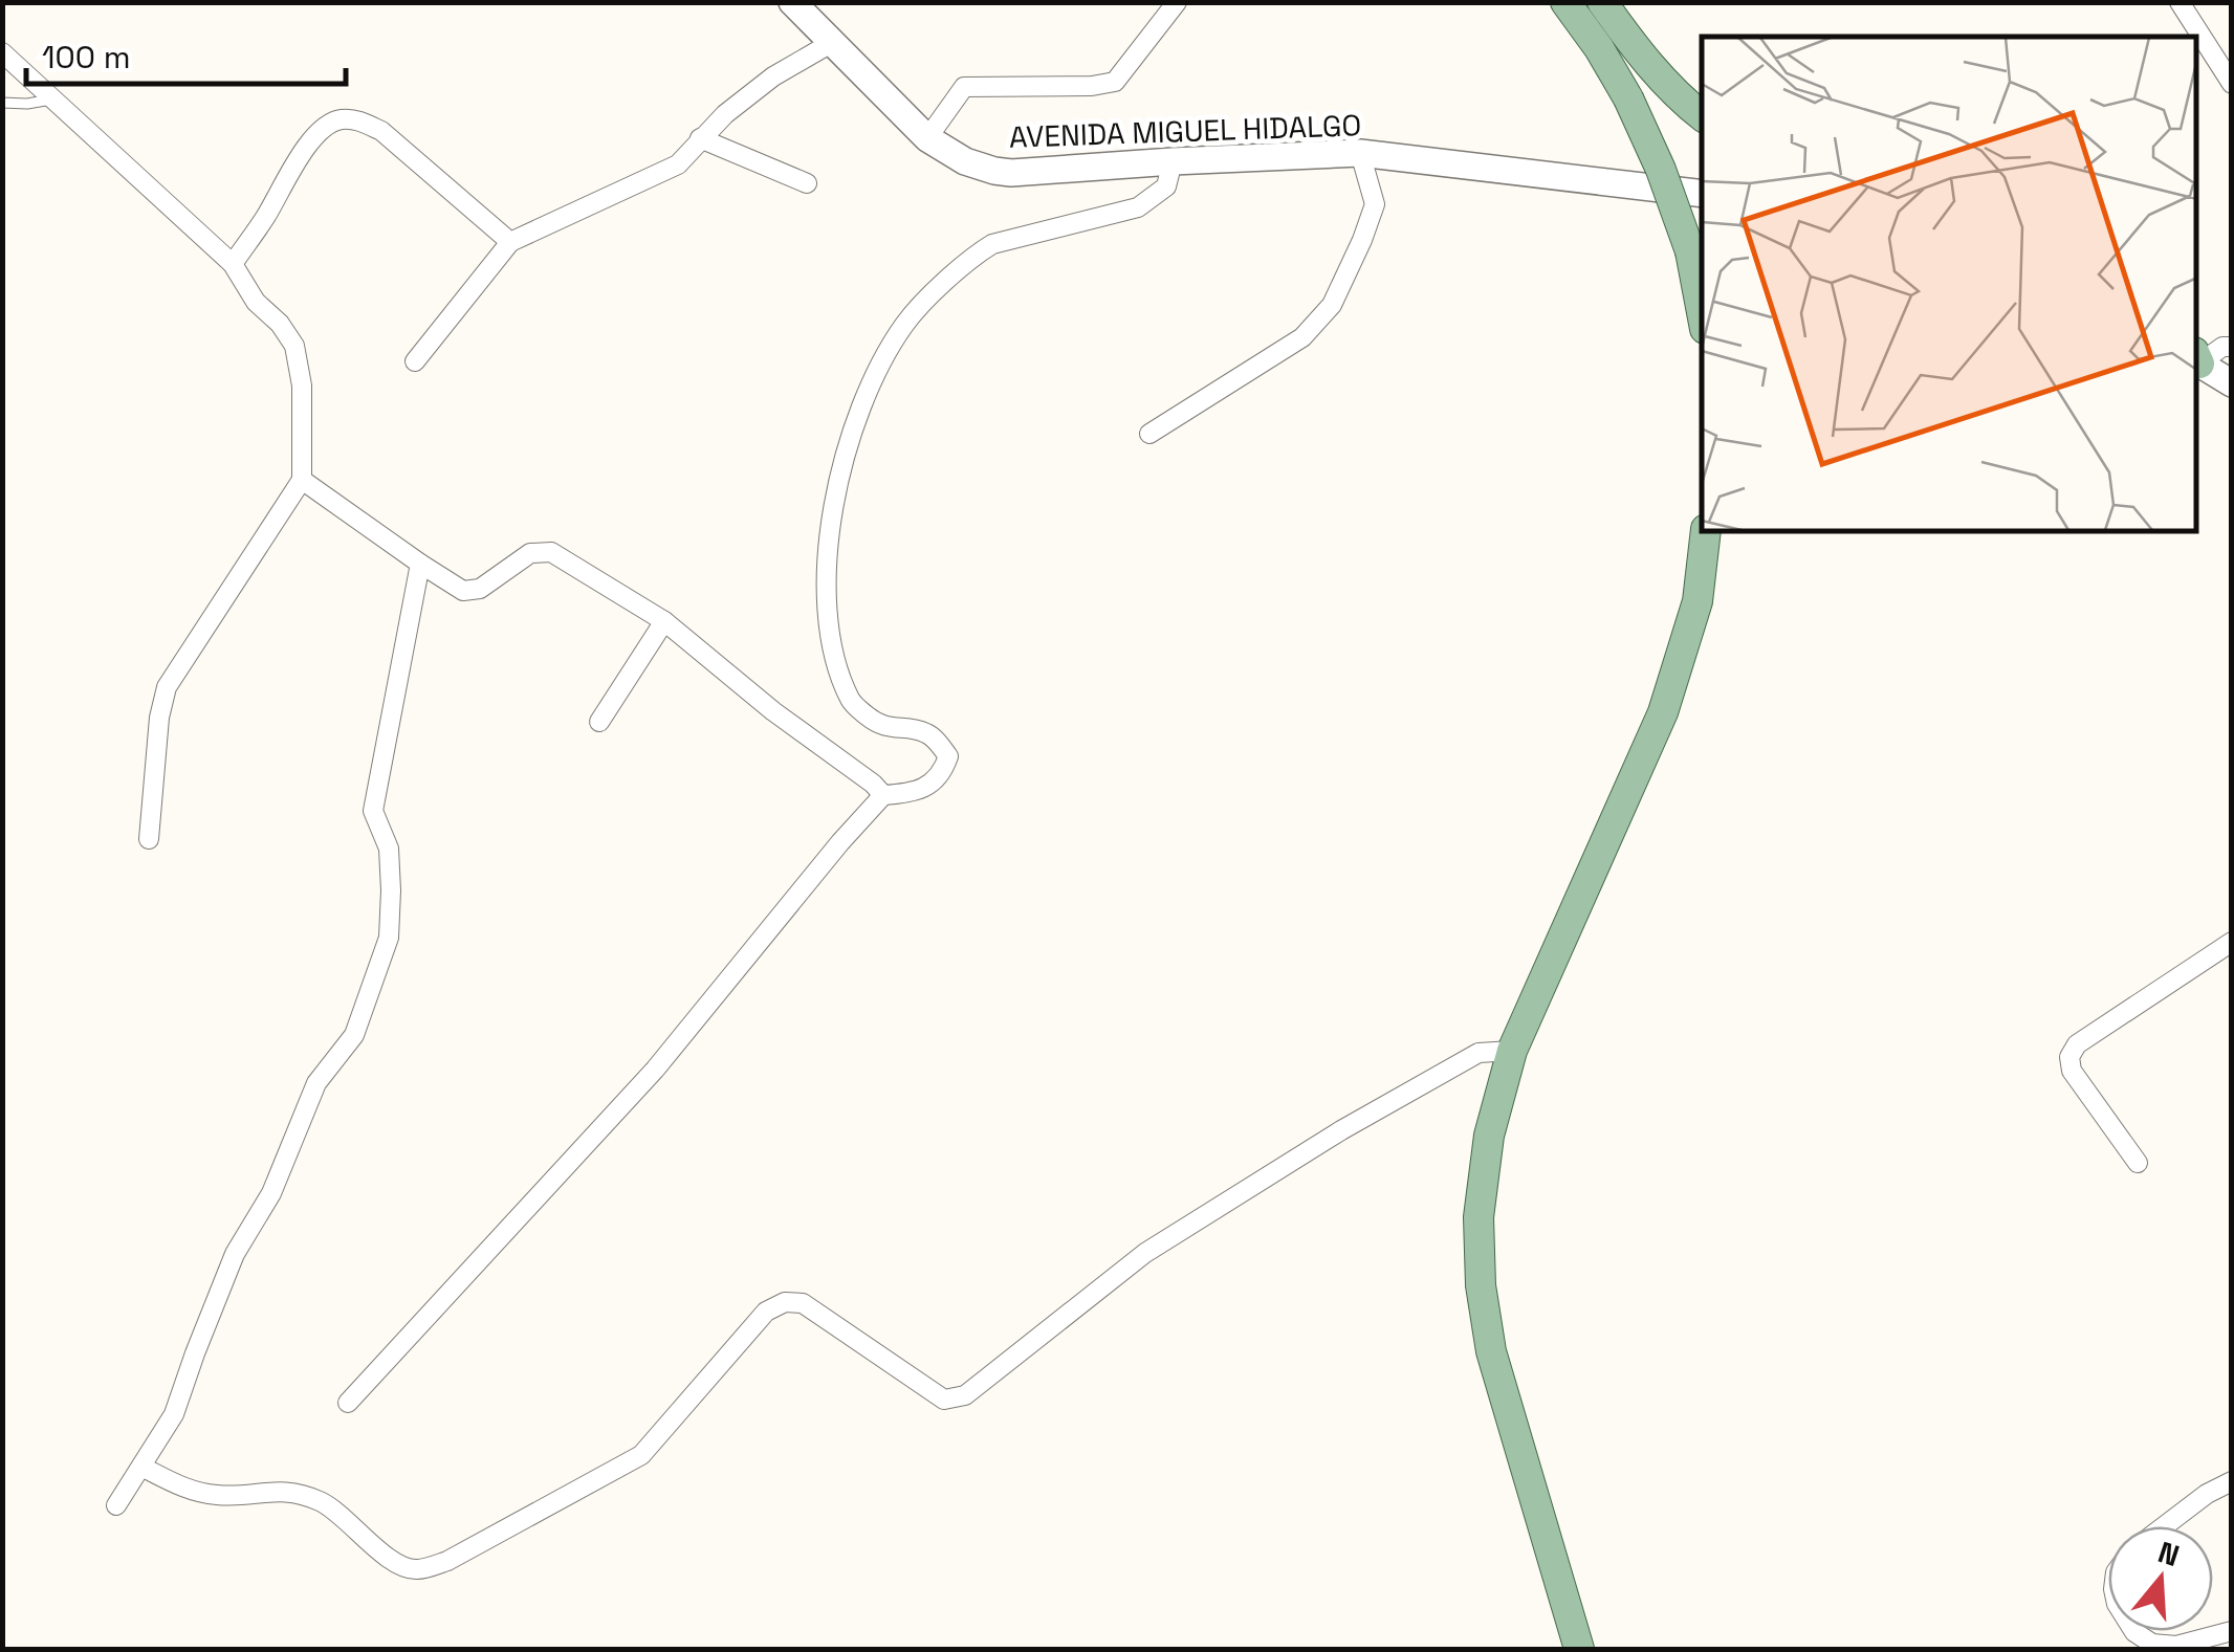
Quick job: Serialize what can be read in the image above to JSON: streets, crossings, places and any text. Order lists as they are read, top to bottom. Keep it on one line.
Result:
{"streets":{"main road":["AVENIDA MIGUEL HIDALGO"]},"scale_bar":"100 m","north":"top"}
